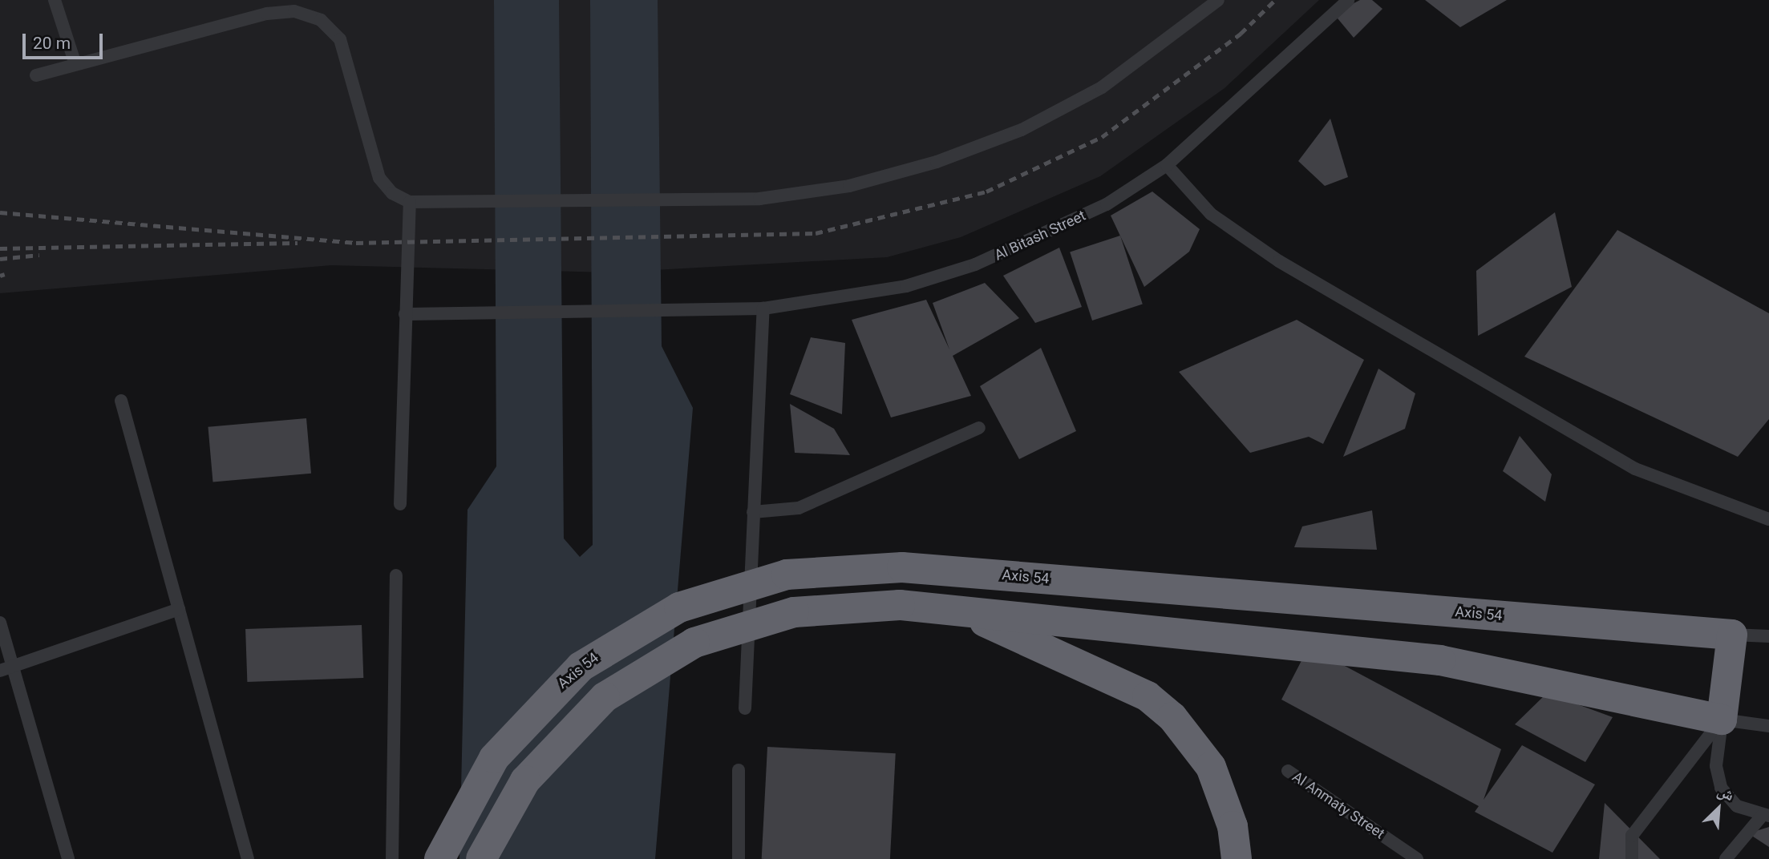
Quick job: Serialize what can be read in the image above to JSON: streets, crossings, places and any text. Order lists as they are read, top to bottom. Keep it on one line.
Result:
{"streets":{"highway":["Axis 54"],"lane":["Al Bitash Street","Al Anmaty Street"]},"scale_bar":"20 m","north":"top right"}
